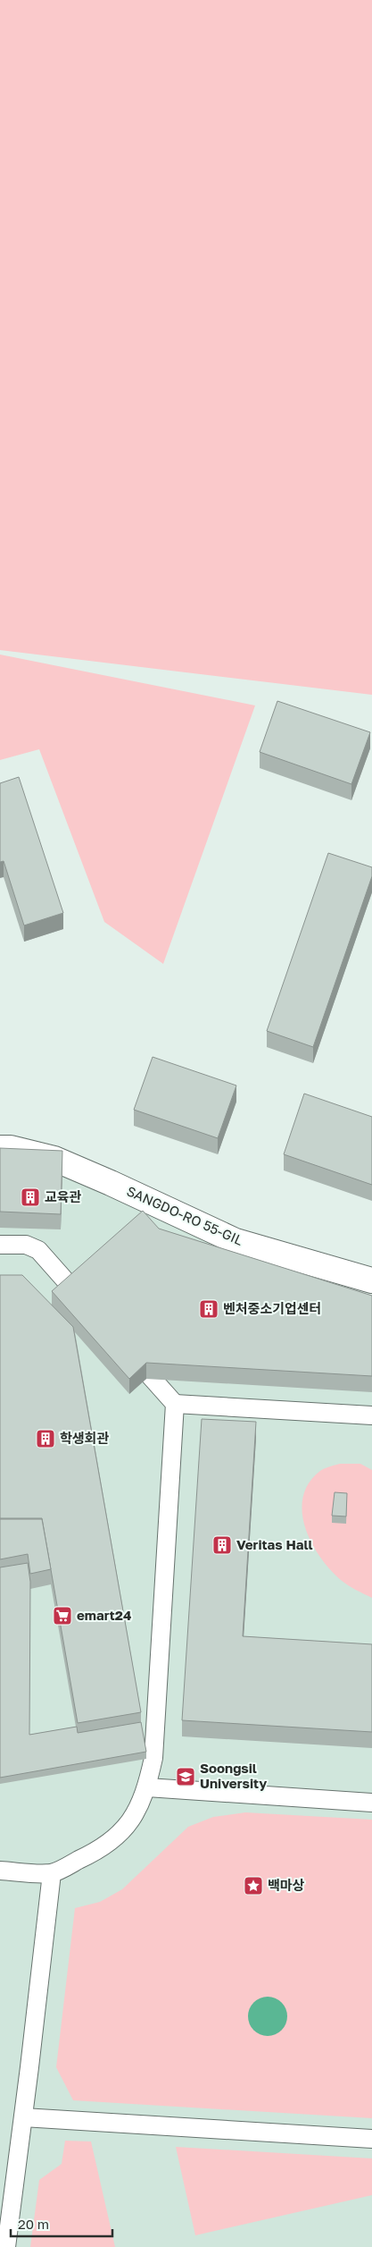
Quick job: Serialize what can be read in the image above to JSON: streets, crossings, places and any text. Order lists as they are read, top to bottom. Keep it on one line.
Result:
{"streets":{"street":["SANGDO-RO 55-GIL"]},"places":{"building":["교육관","벤처중소기업센터","학생회관","Veritas Hall"],"supermarket":["emart24"],"school or university":["Soongsil University"],"place":["백마상"]},"scale_bar":"20 m"}
